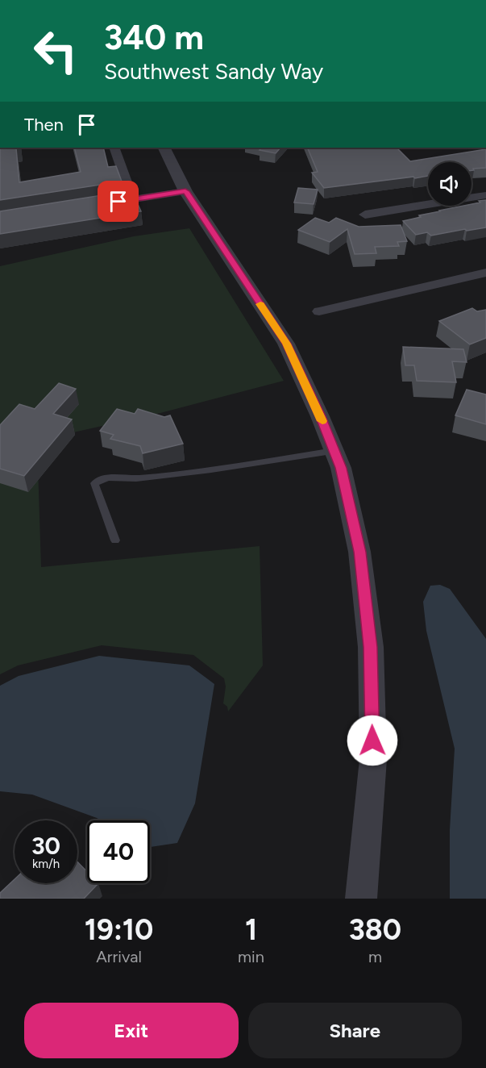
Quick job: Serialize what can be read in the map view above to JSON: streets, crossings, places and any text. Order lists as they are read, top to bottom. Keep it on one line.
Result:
{"page":{"turn":["340 m","Southwest Sandy Way"],"then":"Then","speed":"30 km/h","limit":"40","eta":["19:10","Arrival","1","min","380","m"],"buttons":["Exit","Share"]}}
